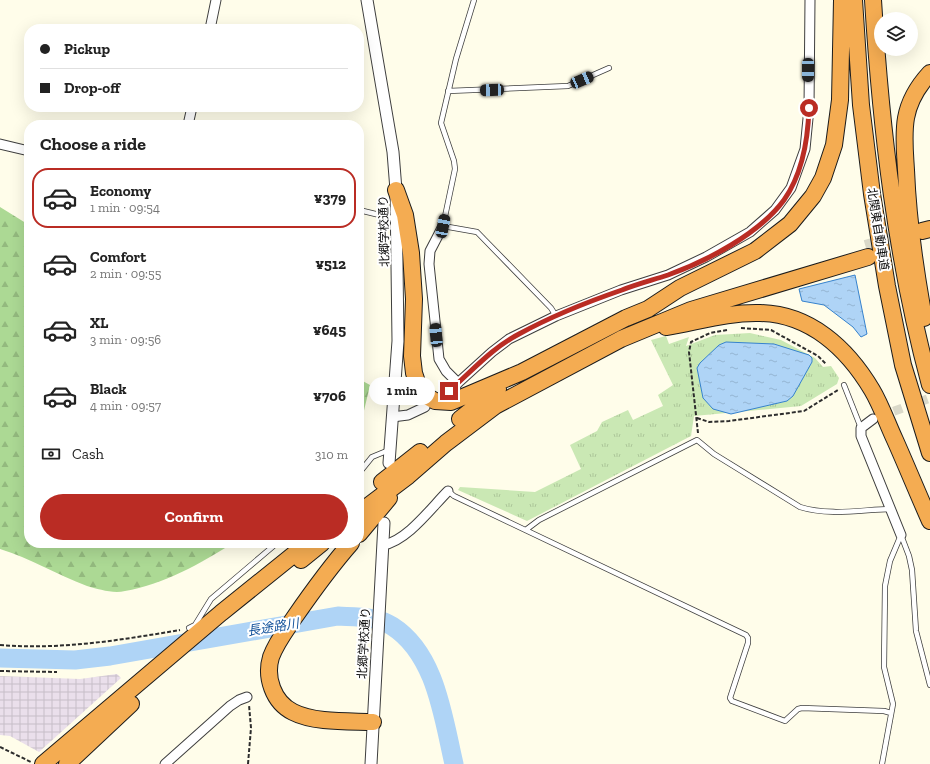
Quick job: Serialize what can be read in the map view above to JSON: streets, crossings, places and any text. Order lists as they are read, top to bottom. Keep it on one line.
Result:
{"streets":{"highway":["北関東自動車道"],"street":["北郷学校通り"]},"water":["長途路川"],"page":{"banner":["Pickup","Drop-off"],"heading":"Choose a ride","list":[{"name":"Economy","note":"1 min · 09:54","value":"¥379"},{"name":"Comfort","note":"2 min · 09:55","value":"¥512"},{"name":"XL","note":"3 min · 09:56","value":"¥645"},{"name":"Black","note":"4 min · 09:57","value":"¥706"}],"bubble":"1 min","pay":["Cash","310 m"],"buttons":"Confirm"}}
